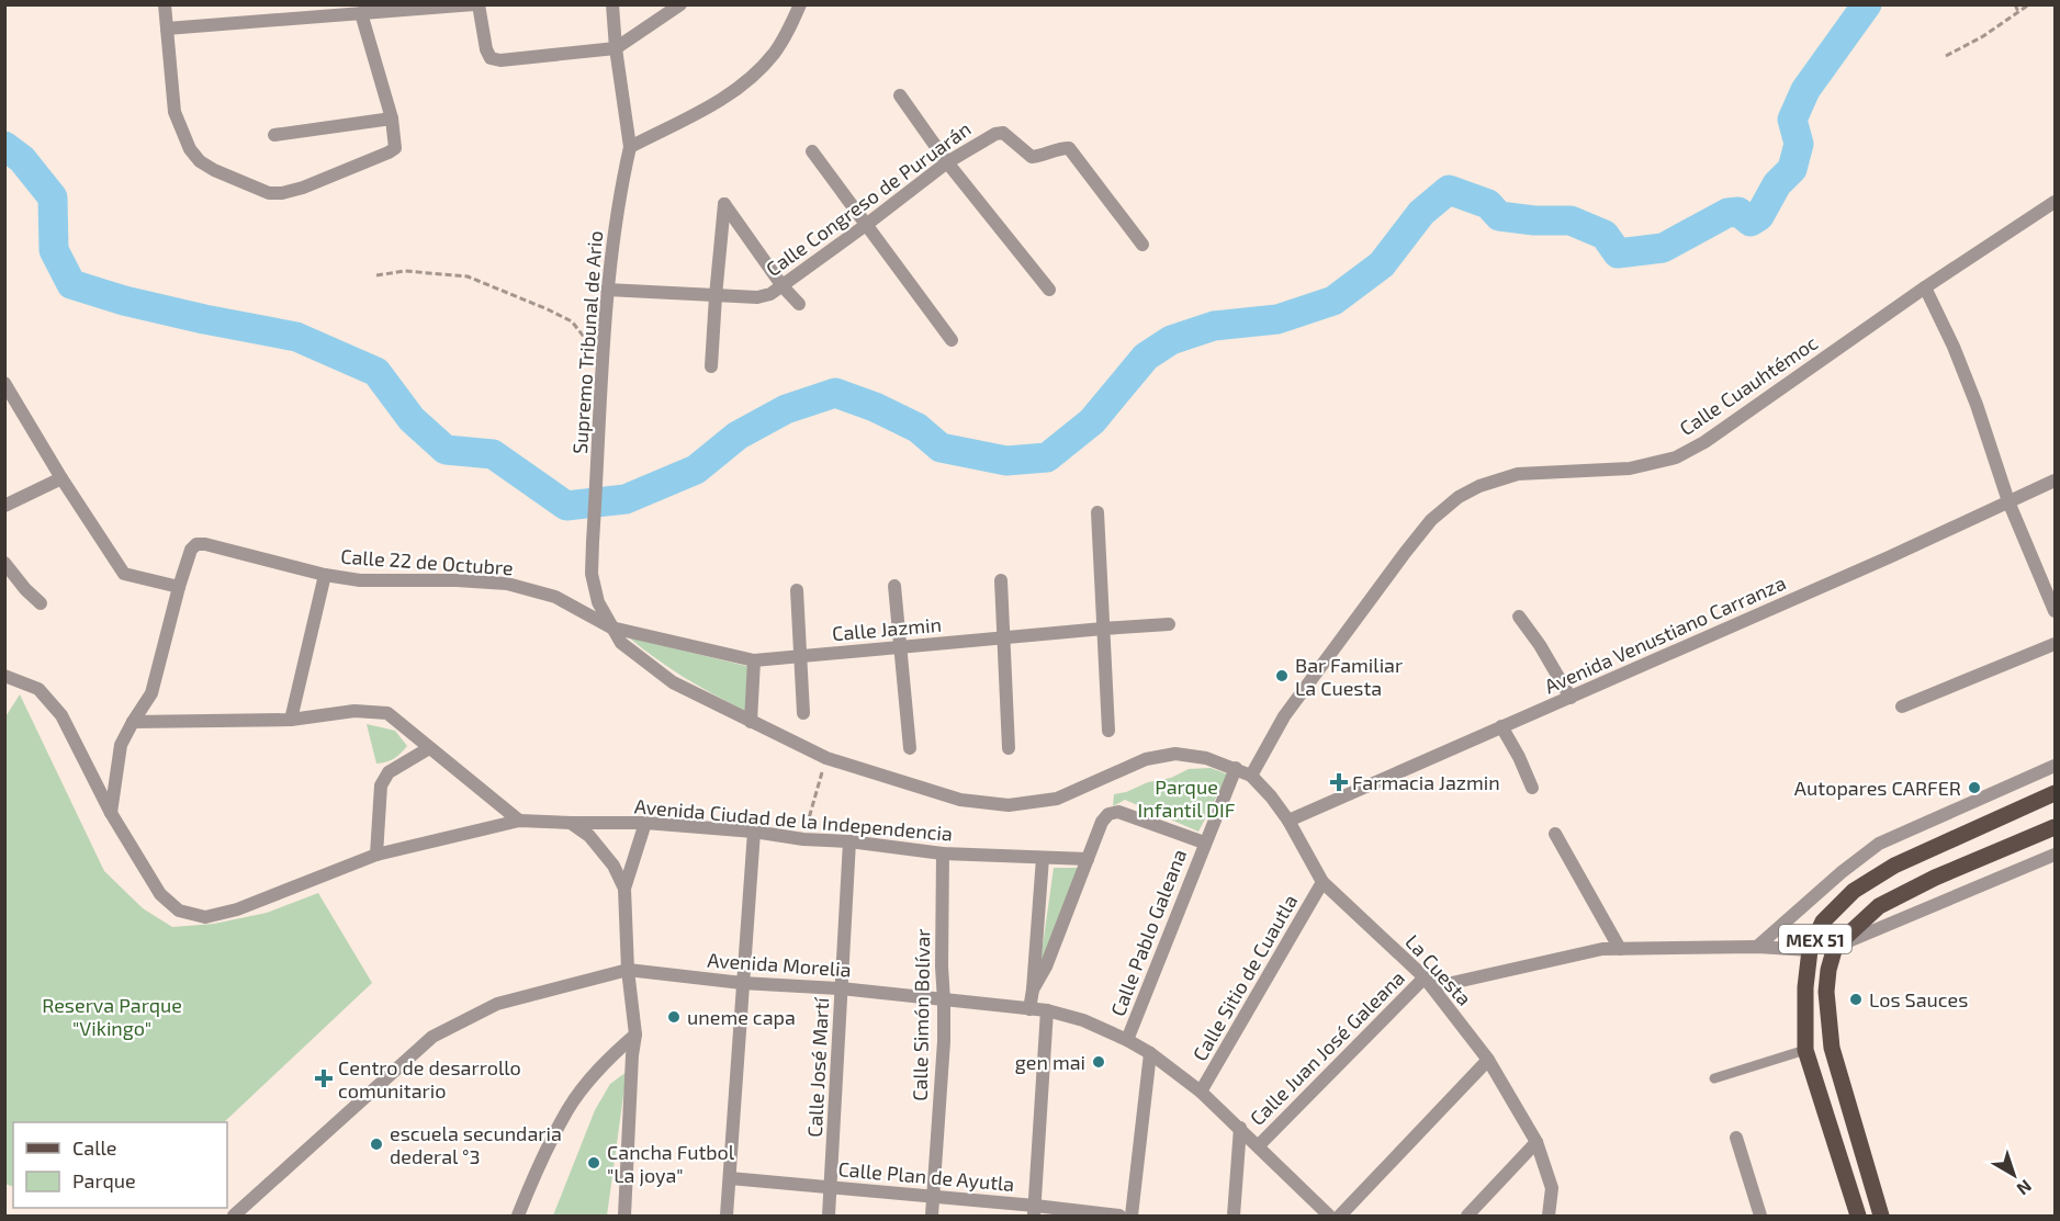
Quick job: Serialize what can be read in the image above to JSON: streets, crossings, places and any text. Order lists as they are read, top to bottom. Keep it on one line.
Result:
{"streets":{"main road":["MEX 51"],"street":["Calle Congreso de Puruarán","Supremo Tribunal de Ario","Calle Cuauhtémoc","Calle 22 de Octubre","Calle Jazmin","Avenida Venustiano Carranza","Avenida Ciudad de la Independencia","Calle Pablo Galeana","Avenida Morelia","La Cuesta","Calle Sitio de Cuautla","Calle Simón Bolívar","Calle Juan José Galeana","Calle José Martí","Calle Plan de Ayutla"]},"crossings":[["Calle Congreso de Puruarán","Supremo Tribunal de Ario"],["Supremo Tribunal de Ario","Calle 22 de Octubre"],["Supremo Tribunal de Ario","Calle Jazmin"],["Calle Cuauhtémoc","La Cuesta"],["Calle 22 de Octubre","Calle Jazmin"],["Avenida Venustiano Carranza","La Cuesta"],["Avenida Ciudad de la Independencia","Calle Simón Bolívar"],["Avenida Ciudad de la Independencia","Calle José Martí"],["Calle Pablo Galeana","Avenida Morelia"],["MEX 51","Calle Juan José Galeana"],["Avenida Morelia","Calle Sitio de Cuautla"],["Avenida Morelia","Calle Simón Bolívar"],["Avenida Morelia","Calle Juan José Galeana"],["Avenida Morelia","Calle José Martí"],["La Cuesta","Calle Sitio de Cuautla"],["La Cuesta","Calle Juan José Galeana"],["Calle Simón Bolívar","Calle Plan de Ayutla"],["Calle José Martí","Calle Plan de Ayutla"]],"parks":["Parque Infantil DIF","Reserva Parque \"Vikingo\""],"places":{"other":["Bar Familiar La Cuesta","Autopares CARFER","Los Sauces","uneme capa","gen mai","escuela secundaria dederal °3","Cancha Futbol \"La joya\""],"health":["Farmacia Jazmin","Centro de desarrollo comunitario"]},"legend":["Calle","Parque"],"north":"bottom right"}
